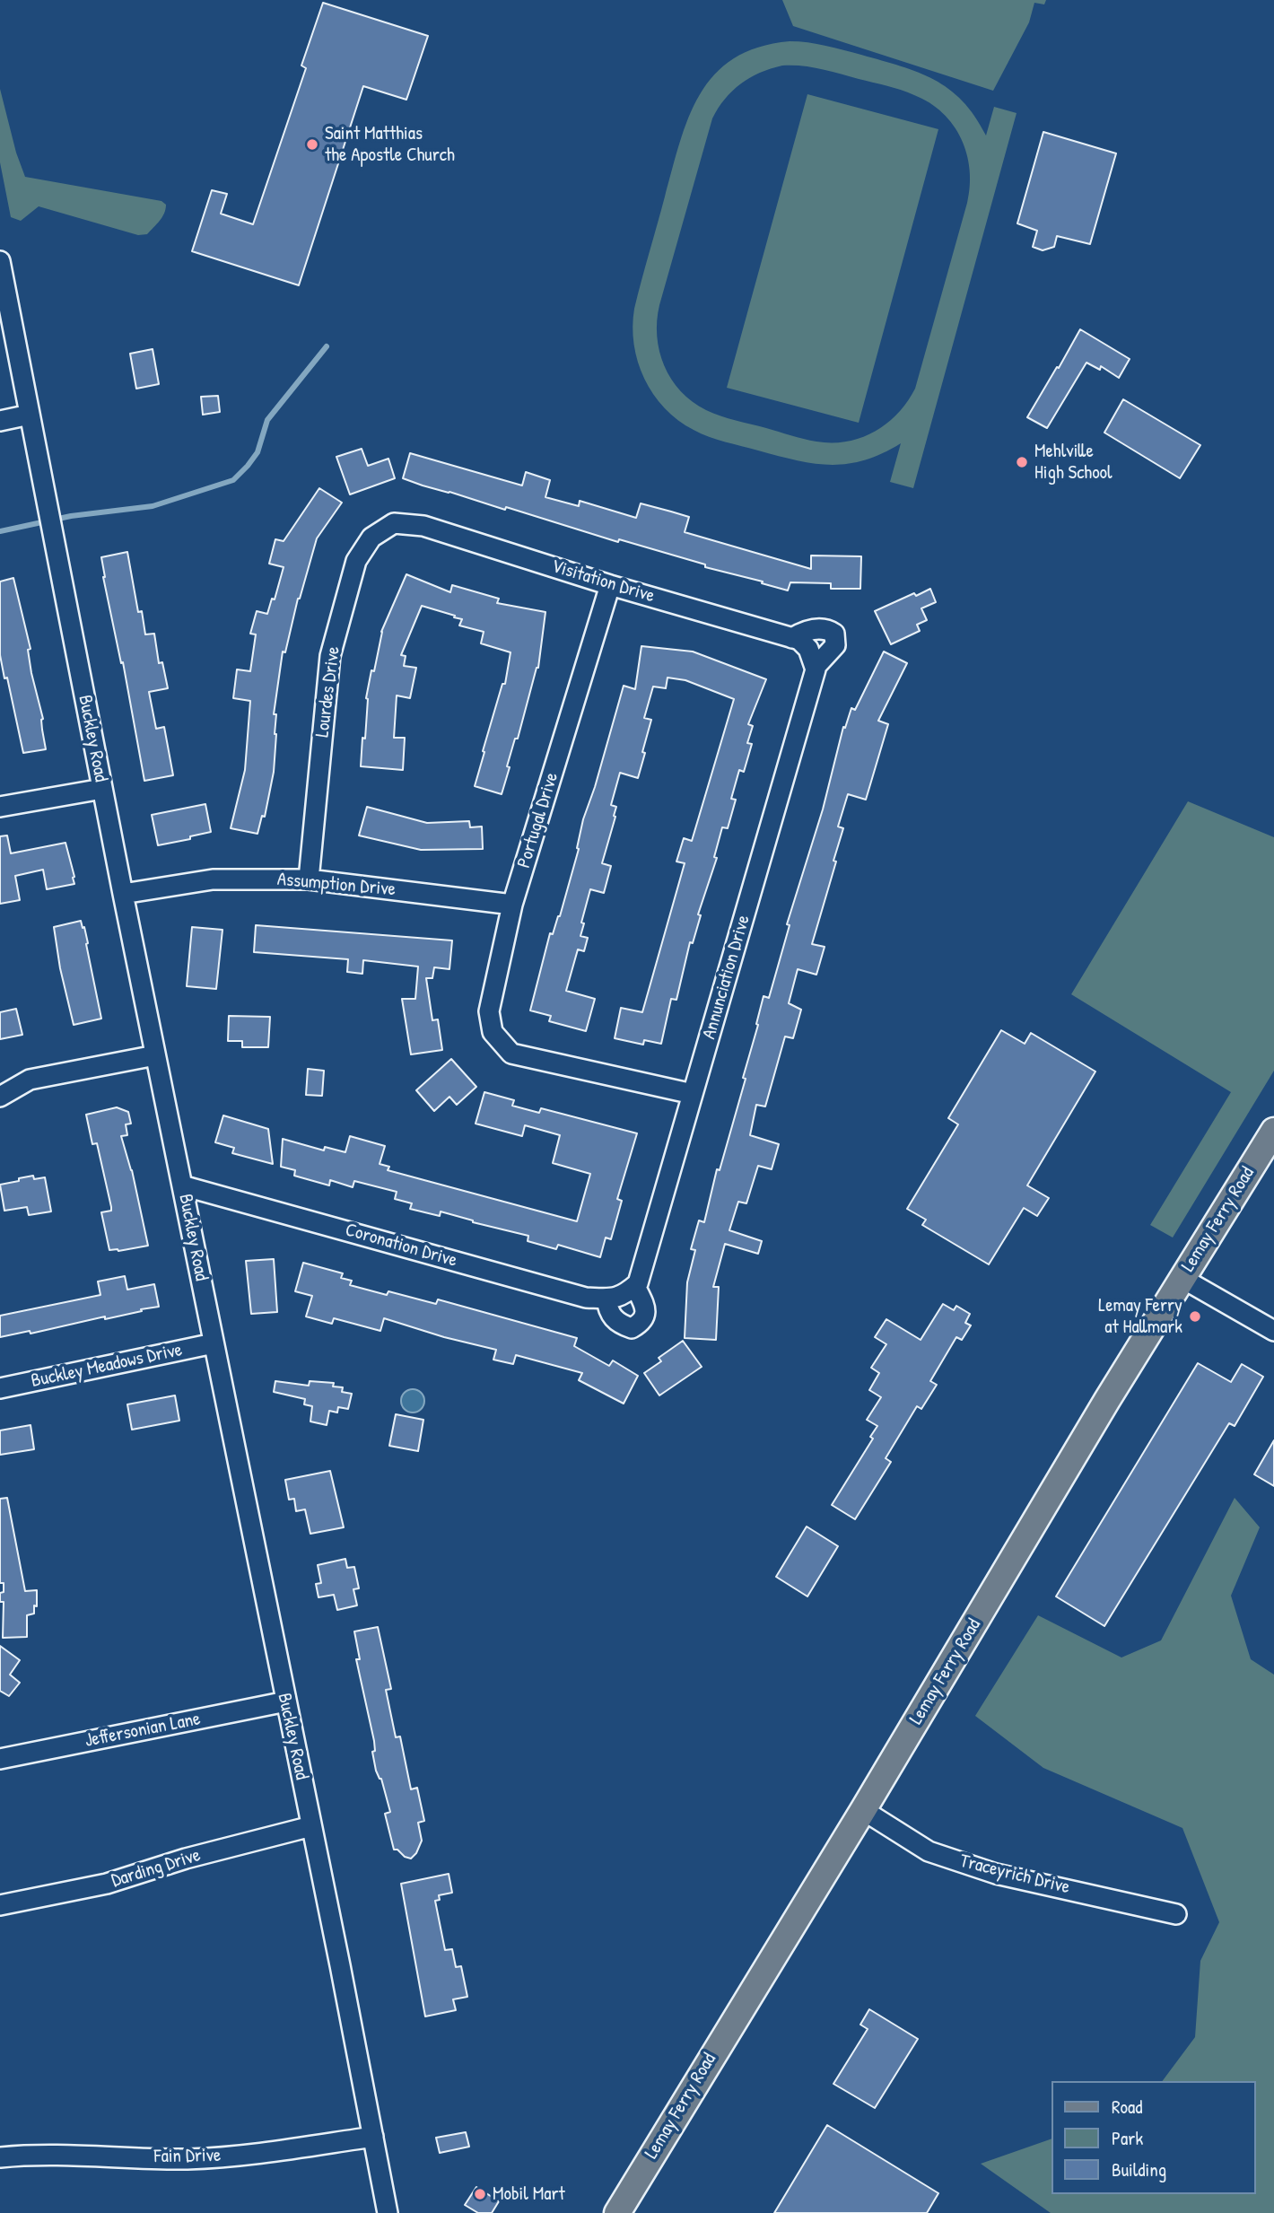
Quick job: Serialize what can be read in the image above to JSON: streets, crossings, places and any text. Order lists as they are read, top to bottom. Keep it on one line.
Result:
{"streets":{"main road":["Lemay Ferry Road"],"street":["Visitation Drive","Lourdes Drive","Buckley Road","Portugal Drive","Assumption Drive","Annunciation Drive","Coronation Drive","Buckley Meadows Drive","Jeffersonian Lane","Darding Drive","Traceyrich Drive","Fain Drive"]},"crossings":[["Visitation Drive","Lourdes Drive"],["Visitation Drive","Portugal Drive"],["Visitation Drive","Annunciation Drive"],["Lourdes Drive","Assumption Drive"],["Buckley Road","Assumption Drive"],["Buckley Road","Coronation Drive"],["Buckley Road","Buckley Meadows Drive"],["Buckley Road","Jeffersonian Lane"],["Buckley Road","Darding Drive"],["Buckley Road","Fain Drive"],["Portugal Drive","Assumption Drive"],["Portugal Drive","Annunciation Drive"],["Annunciation Drive","Coronation Drive"],["Lemay Ferry Road","Traceyrich Drive"]],"places":["Saint Matthias the Apostle Church","Mehlville High School","Lemay Ferry at Hallmark","Mobil Mart"],"legend":["Road","Park","Building"]}
